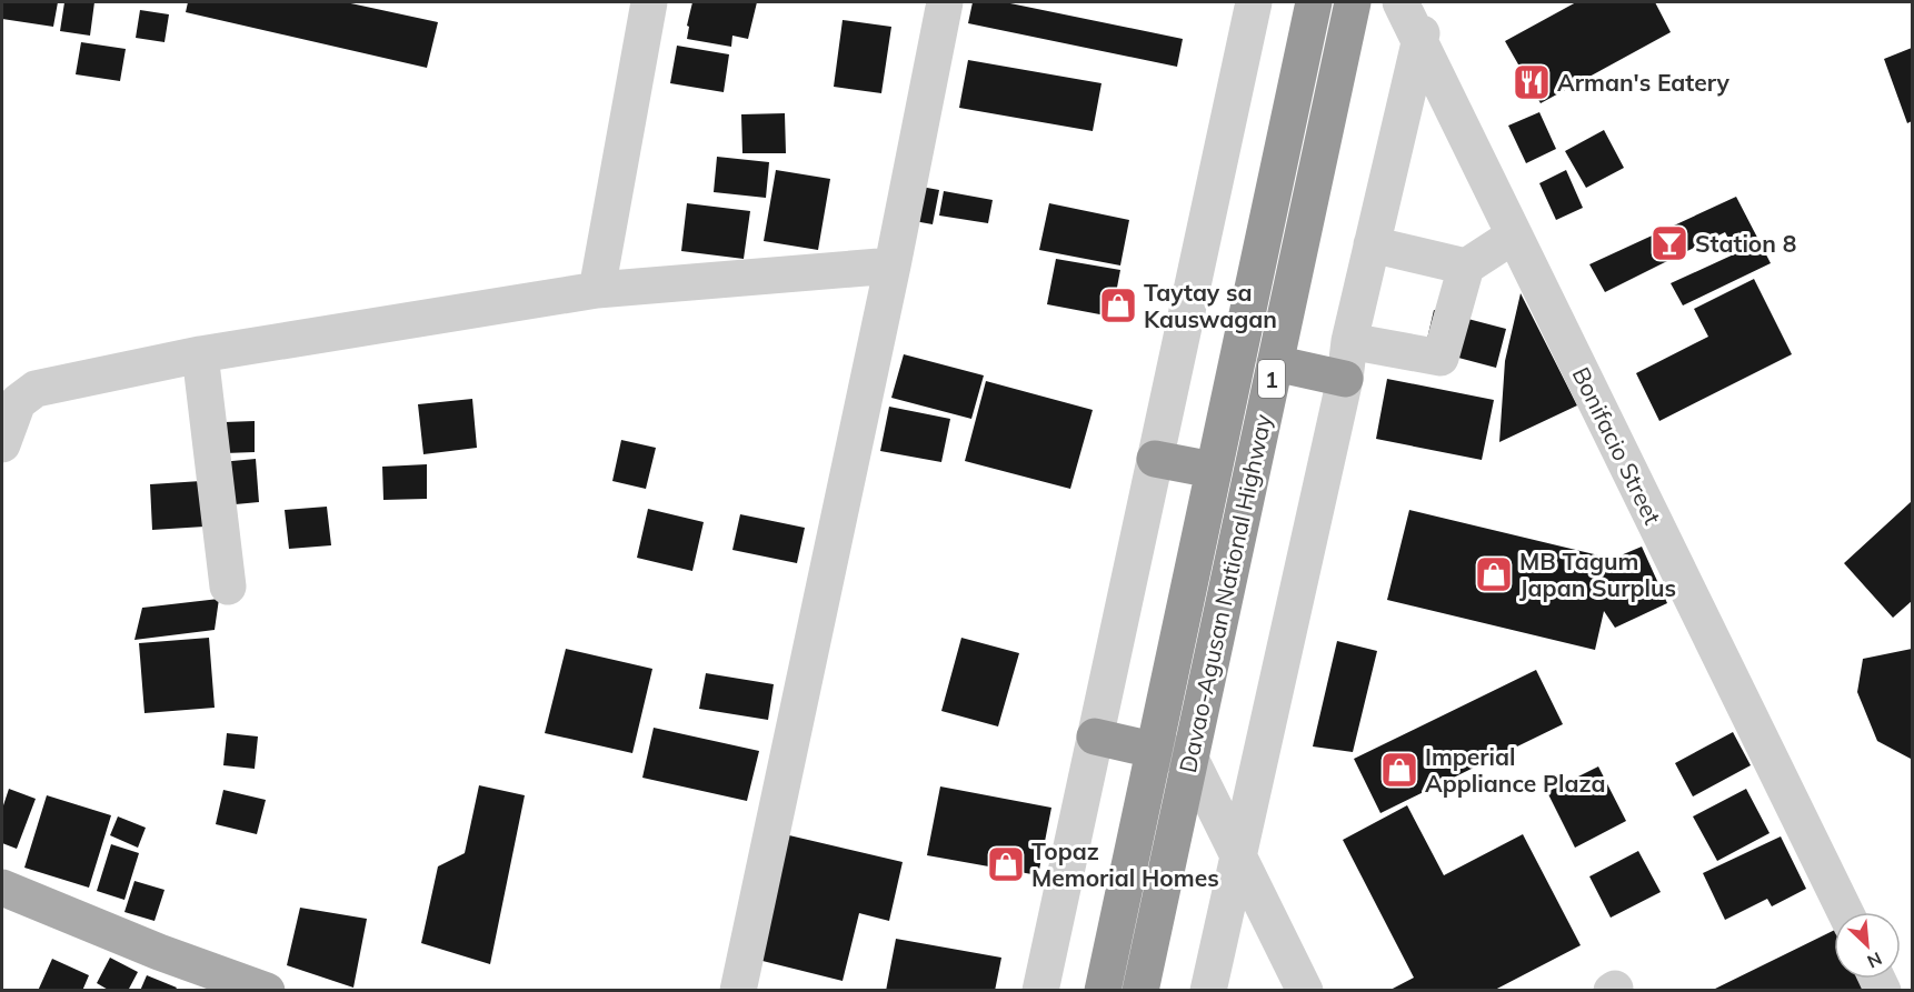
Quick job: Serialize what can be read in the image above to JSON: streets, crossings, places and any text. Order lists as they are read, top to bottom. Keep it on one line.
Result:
{"streets":{"highway":["1","Davao-Agusan National Highway"],"street":["Bonifacio Street"]},"places":{"restaurant":["Arman's Eatery"],"bar":["Station 8"],"shop":["Taytay sa Kauswagan","MB Tagum Japan Surplus","Imperial Appliance Plaza","Topaz Memorial Homes"]},"north":"bottom right"}
